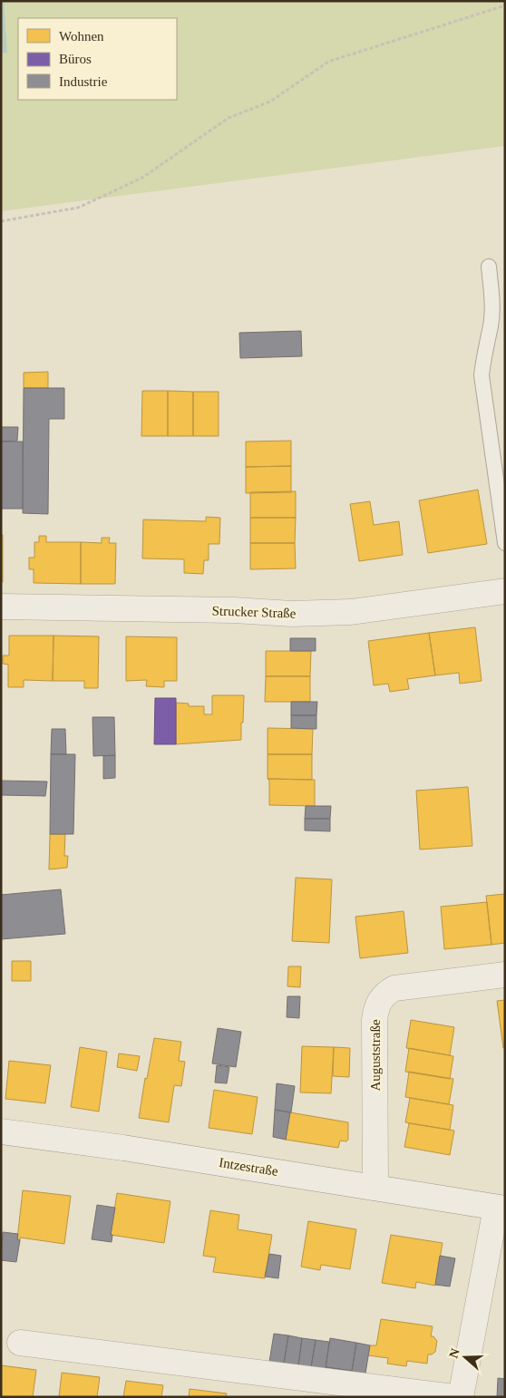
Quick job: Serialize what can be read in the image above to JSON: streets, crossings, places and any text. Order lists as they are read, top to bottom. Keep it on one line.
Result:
{"streets":{"street":["Strucker Straße","Auguststraße","Intzestraße"]},"crossings":[["Auguststraße","Intzestraße"]],"legend":["Wohnen","Büros","Industrie"],"north":"left"}
